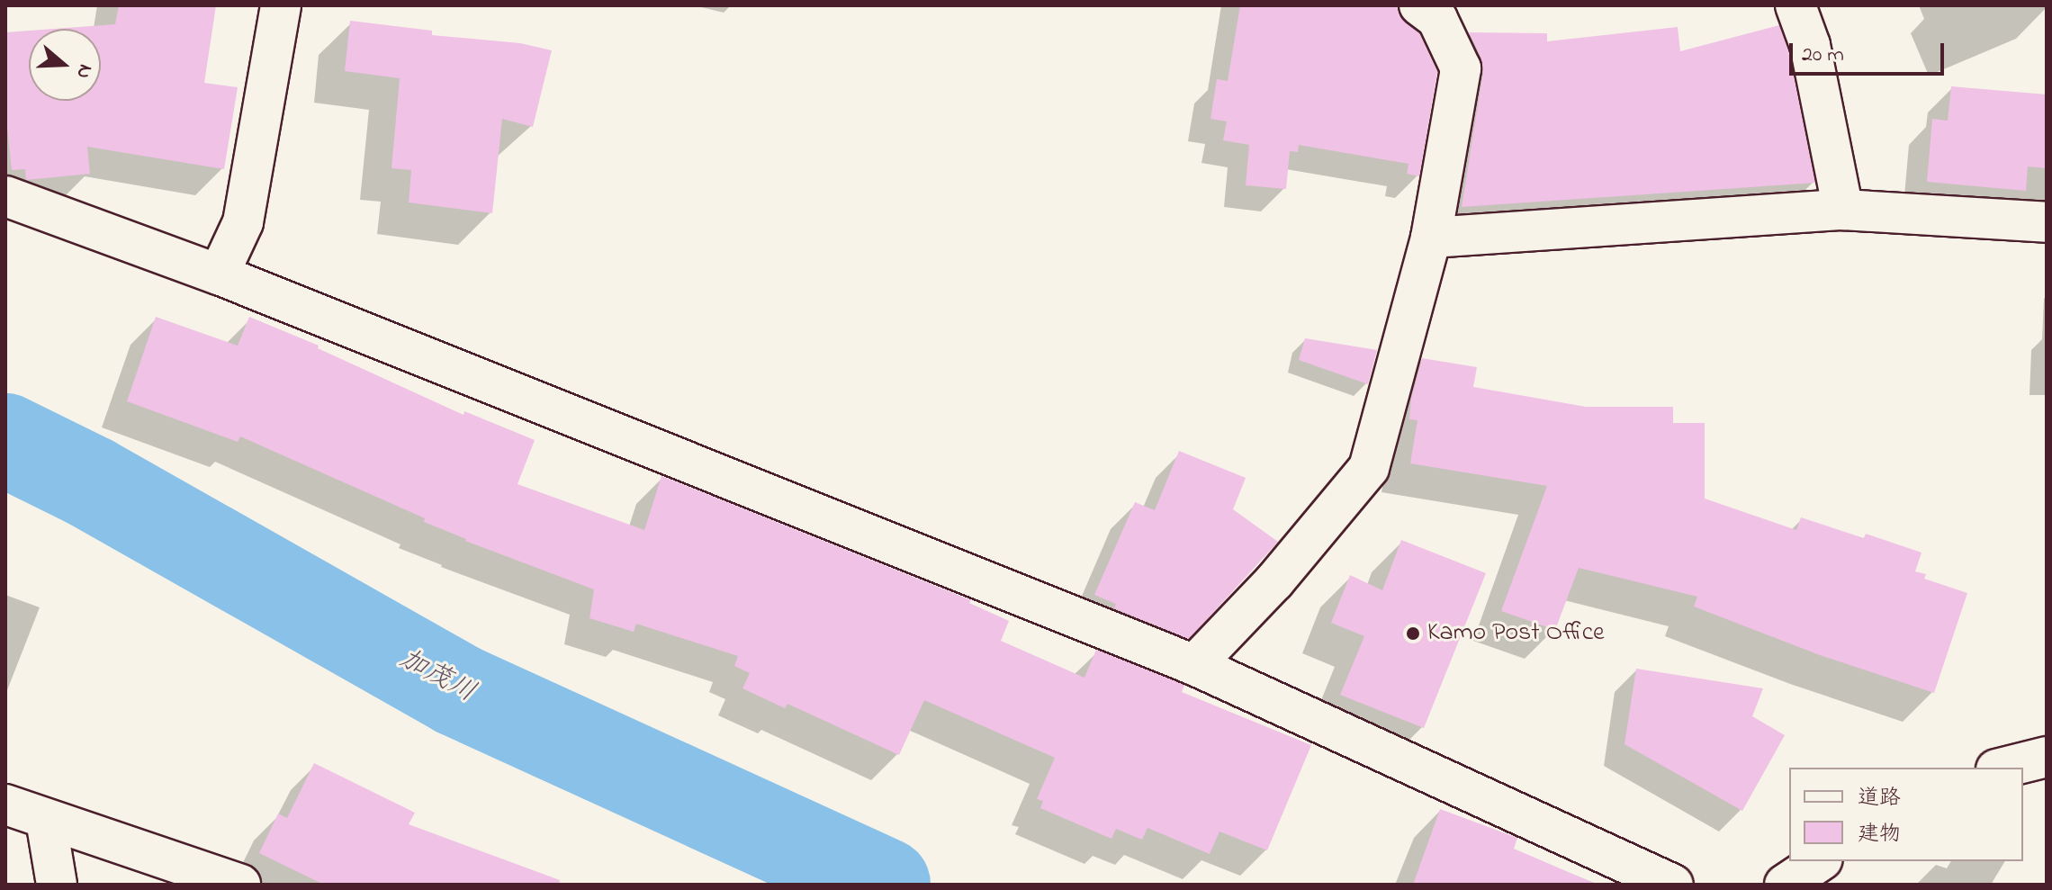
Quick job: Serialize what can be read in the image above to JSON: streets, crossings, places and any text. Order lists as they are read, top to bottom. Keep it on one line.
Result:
{"water":["加茂川"],"places":["Kamo Post Office"],"legend":["道路","建物"],"scale_bar":"20 m","north":"right"}
